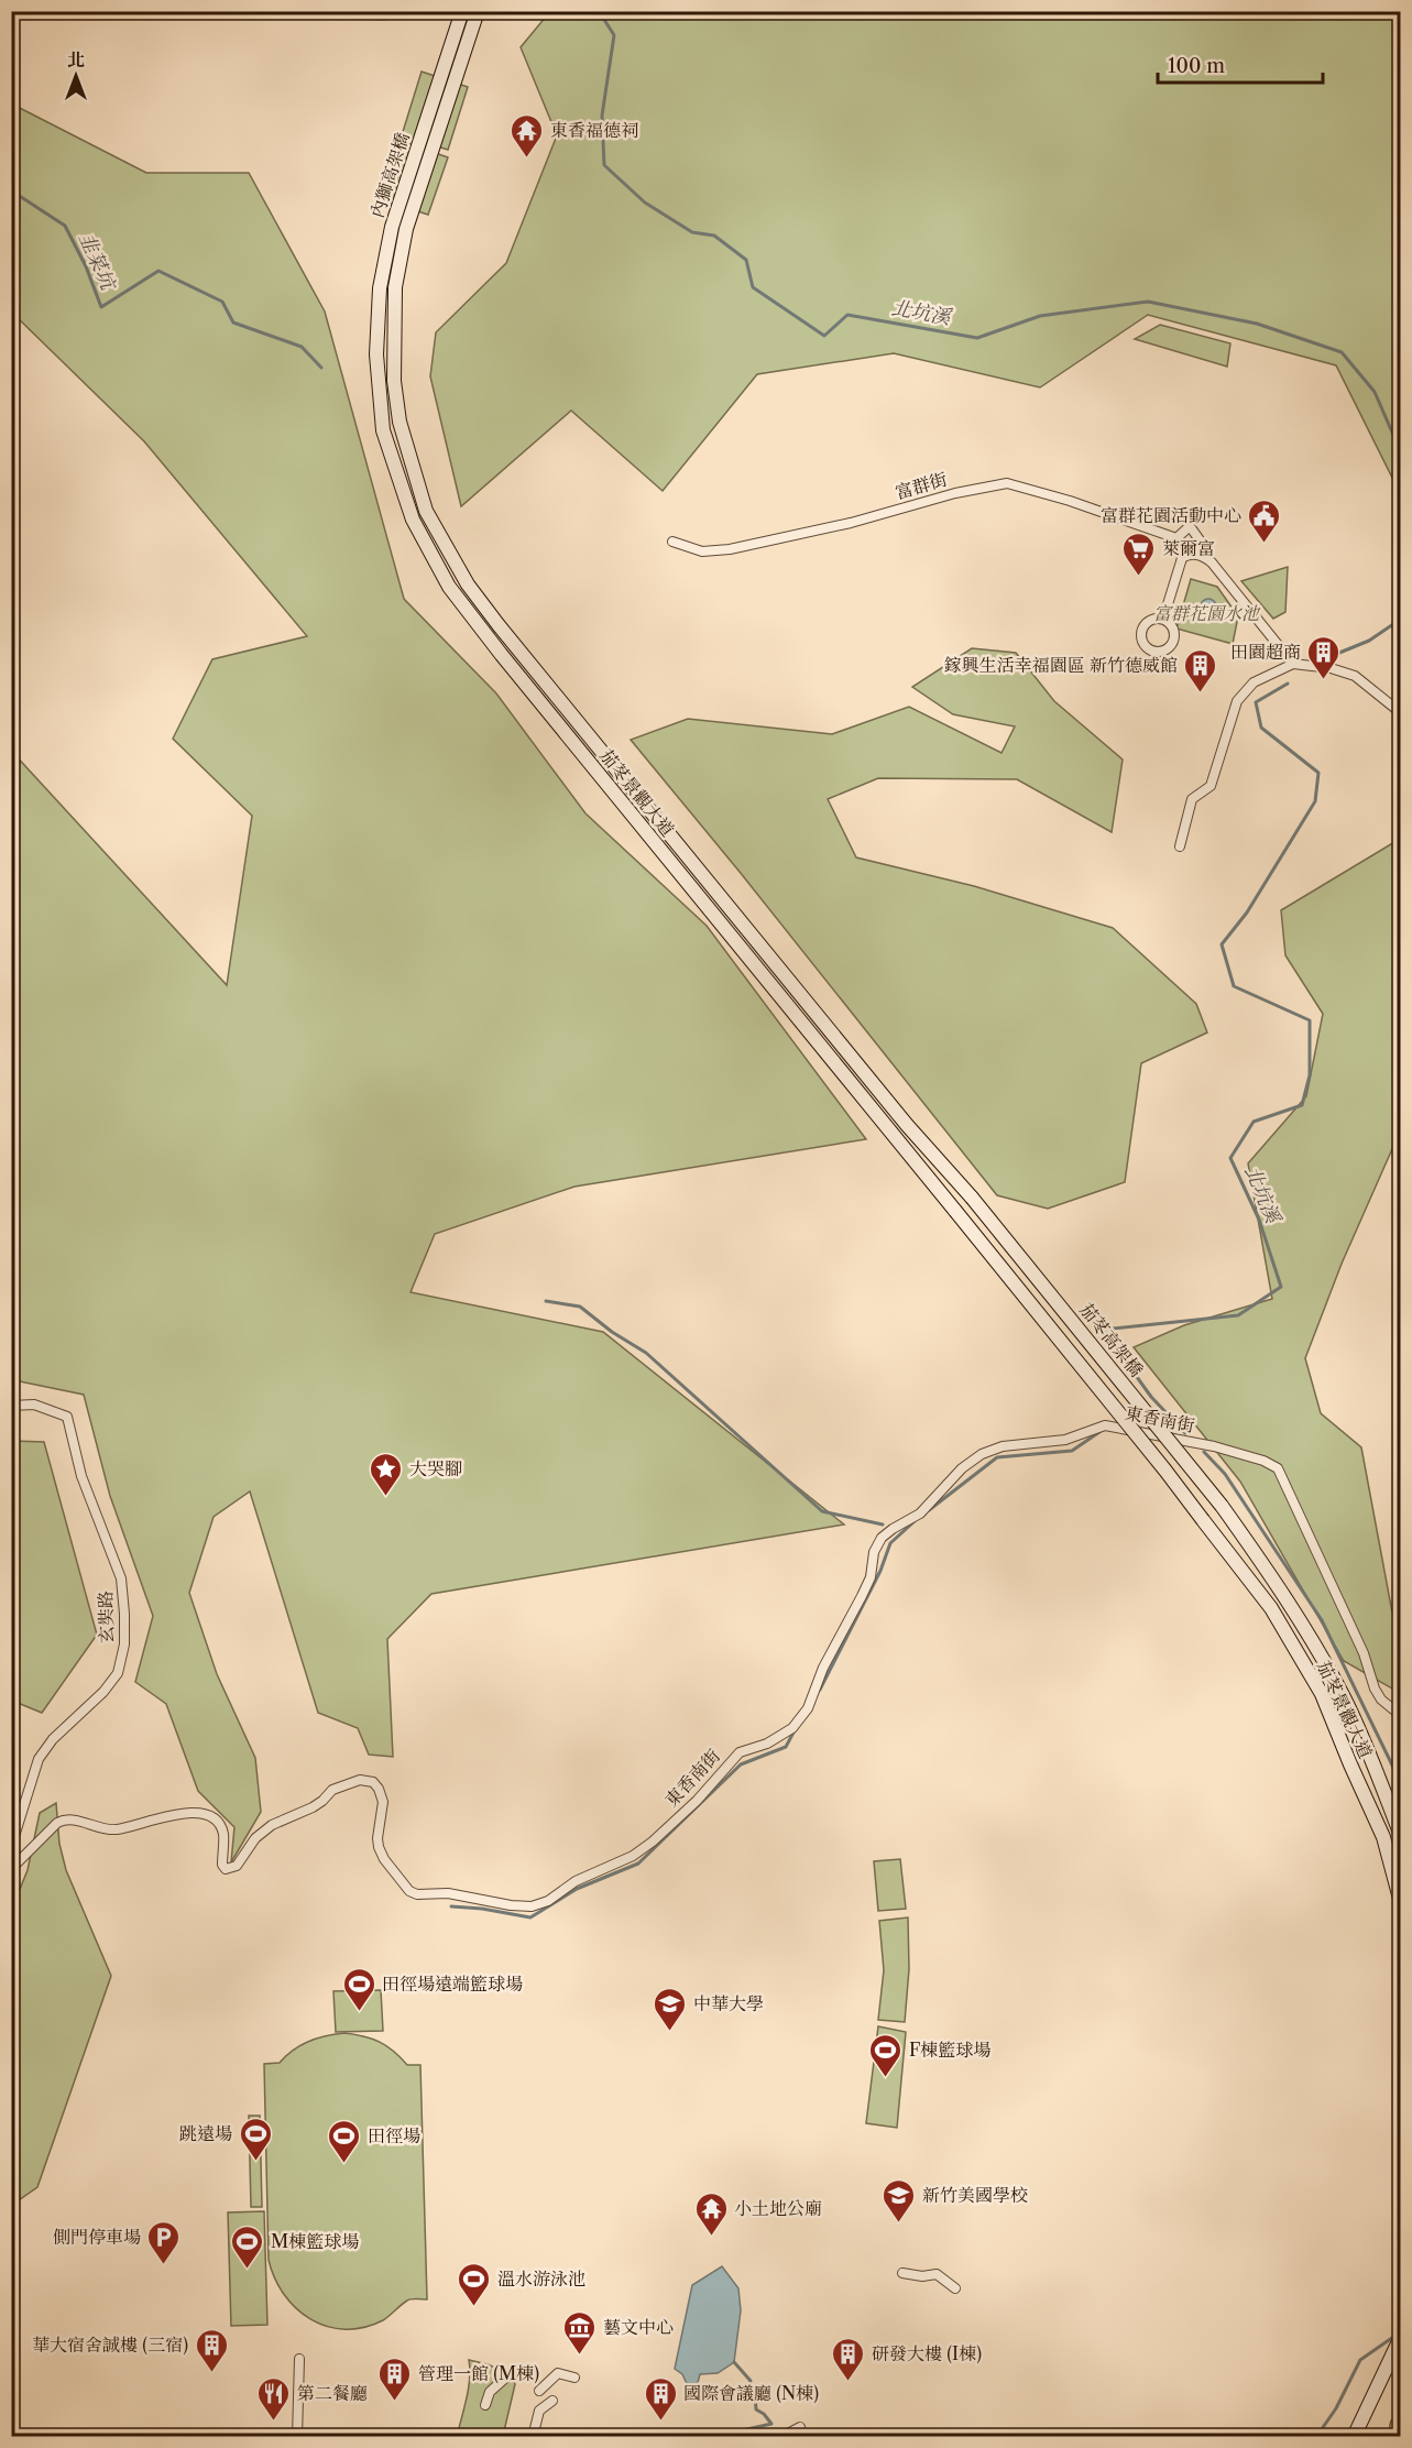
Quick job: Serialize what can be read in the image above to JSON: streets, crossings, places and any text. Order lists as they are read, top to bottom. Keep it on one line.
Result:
{"streets":{"street":["內獅高架橋","富群街","茄苳景觀大道","茄苳高架橋","東香南街","玄奘路"]},"crossings":[["內獅高架橋","茄苳景觀大道"],["茄苳景觀大道","茄苳高架橋"]],"water":["韭菜坑","北坑溪"],"parks":["富群花園水池"],"places":{"temple":["東香福德祠","小土地公廟"],"public building":["富群花園活動中心"],"supermarket":["萊爾富"],"building":["田園超商","鎵興生活幸福園區 新竹德威館","華大宿舍誠樓 (三宿)","研發大樓 (I棟)","管理一館 (M棟)","國際會議廳 (N棟)"],"place":["大哭腳"],"sports":["田徑場遠端籃球場","F棟籃球場","跳遠場","田徑場","M棟籃球場","溫水游泳池"],"school or university":["中華大學","新竹美國學校"],"parking":["側門停車場"],"museum":["藝文中心"],"restaurant":["第二餐廳"]},"scale_bar":"100 m","north":"top"}
